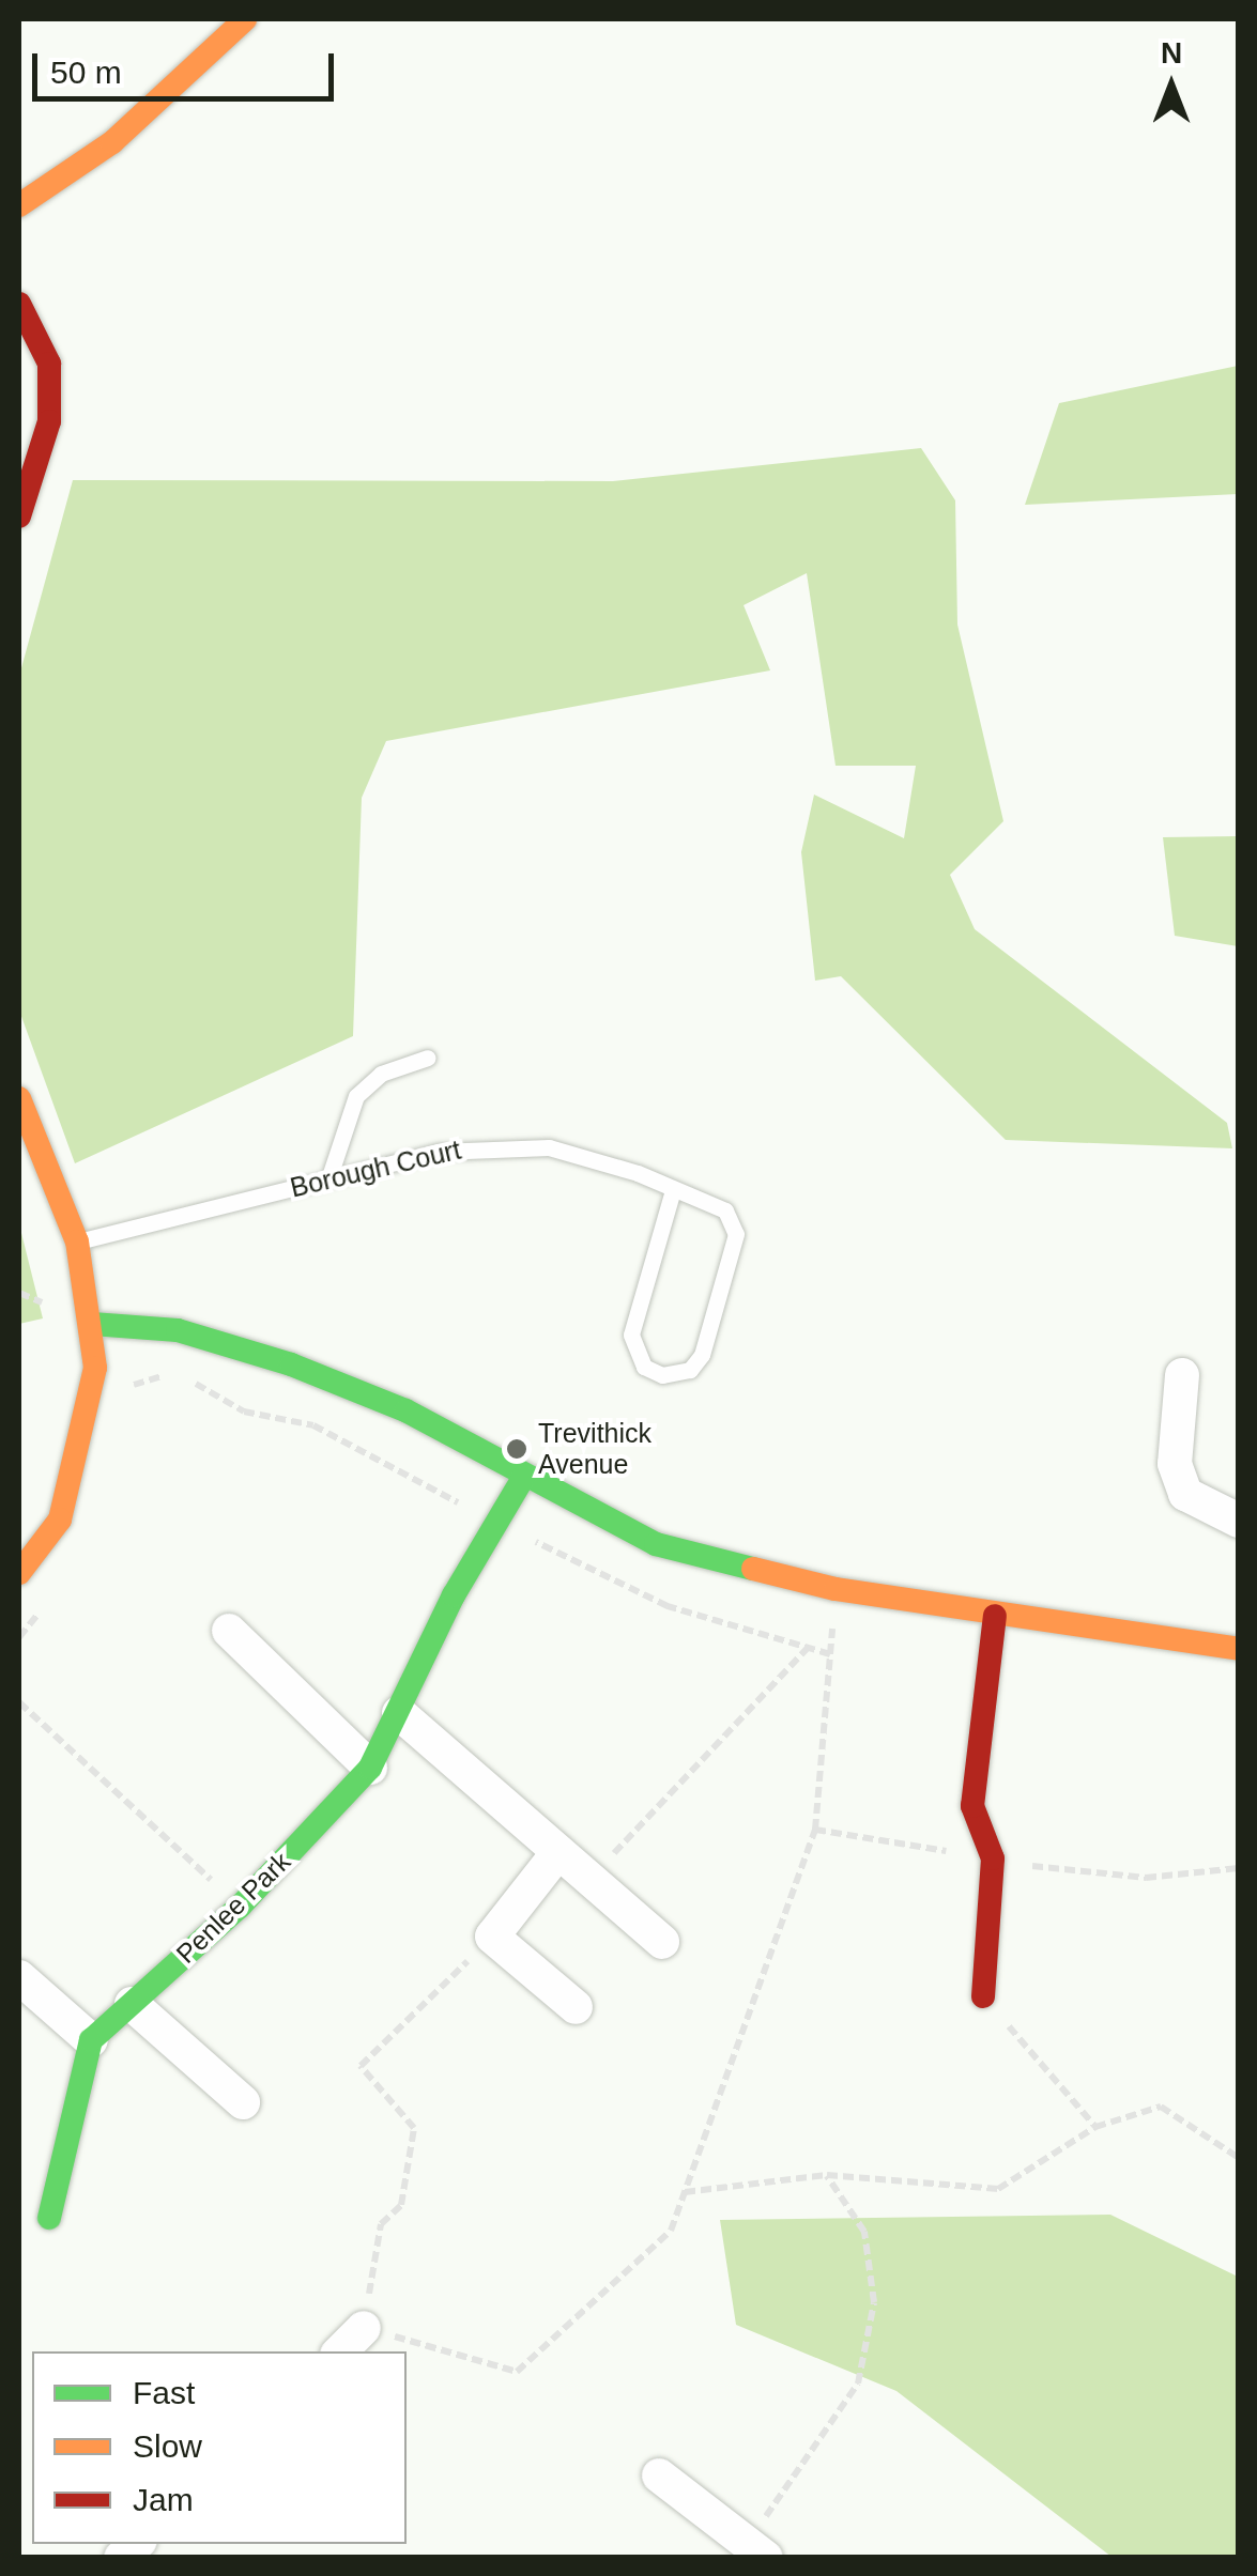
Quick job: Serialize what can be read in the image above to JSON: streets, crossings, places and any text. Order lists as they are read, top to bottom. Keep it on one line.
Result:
{"streets":{"street":["Penlee Park"],"lane":["Borough Court"]},"places":["Trevithick Avenue"],"legend":["Fast","Slow","Jam"],"scale_bar":"50 m","north":"top"}
